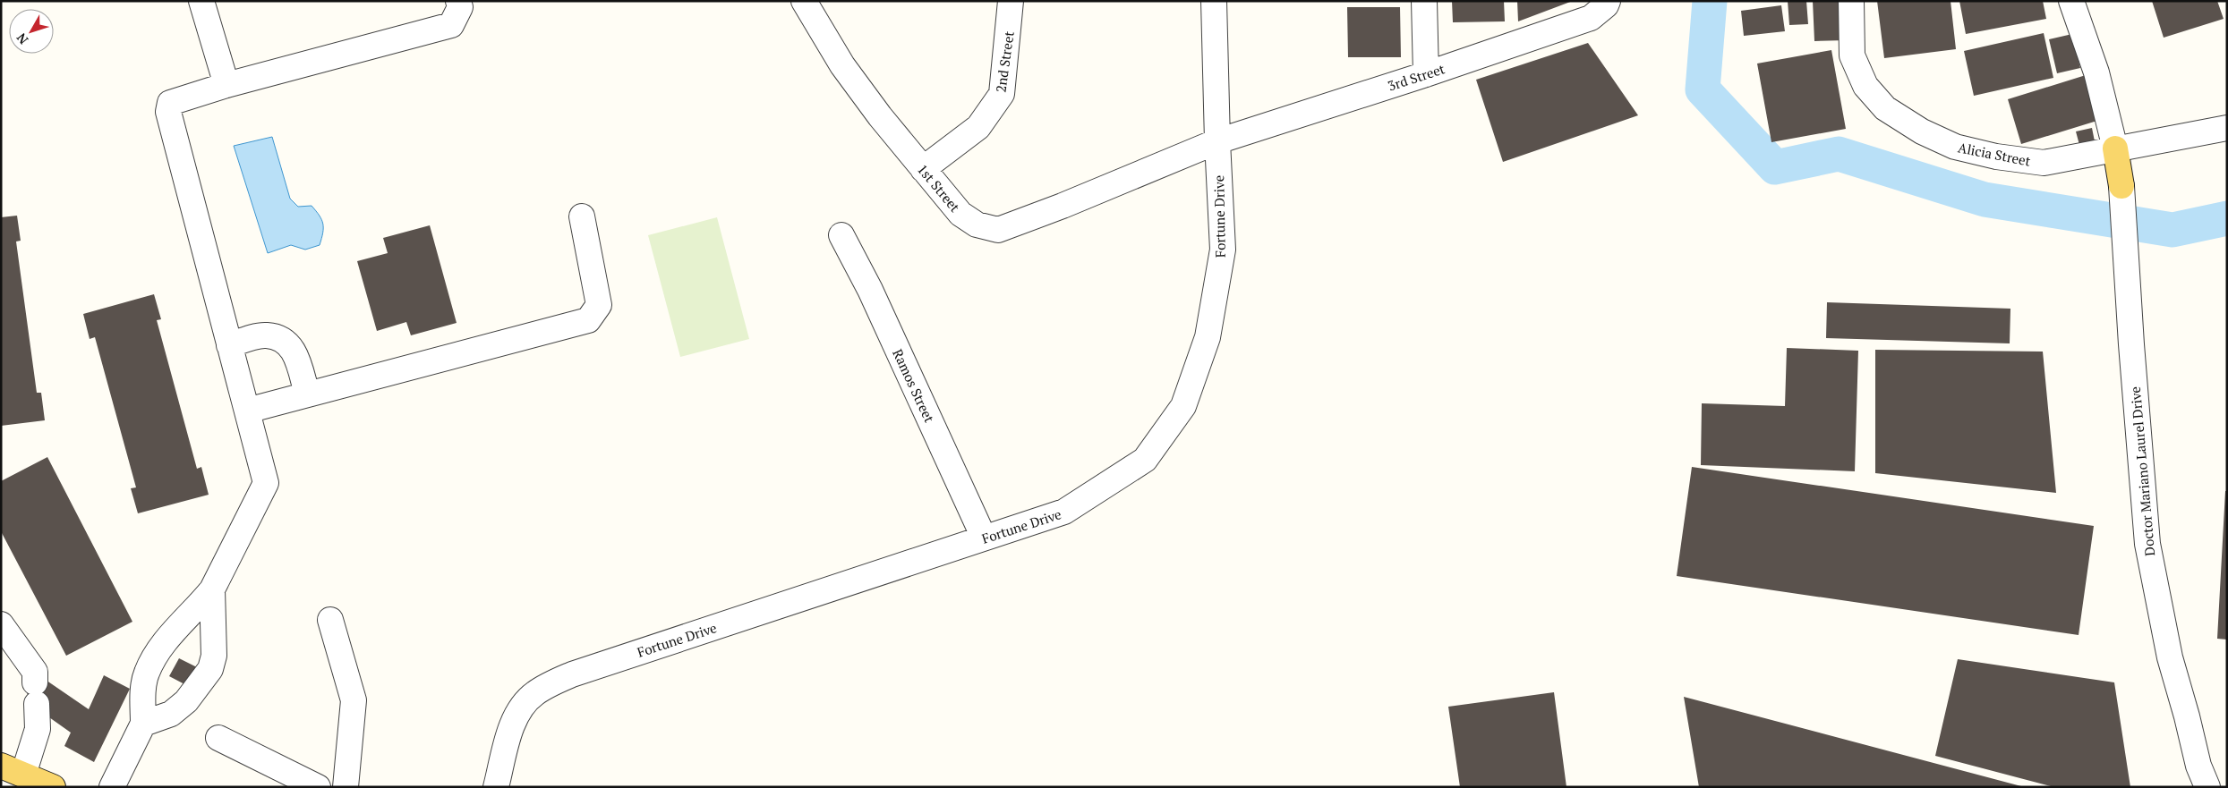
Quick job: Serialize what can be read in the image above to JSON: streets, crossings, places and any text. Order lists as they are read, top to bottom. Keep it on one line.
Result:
{"streets":{"main road":["Doctor Mariano Laurel Drive"],"street":["2nd Street","3rd Street","Alicia Street","1st Street","Fortune Drive","Ramos Street"]},"crossings":[["2nd Street","1st Street"],["3rd Street","1st Street"],["3rd Street","Fortune Drive"],["Alicia Street","Doctor Mariano Laurel Drive"],["1st Street","Fortune Drive"],["Fortune Drive","Ramos Street"]],"north":"bottom left"}
